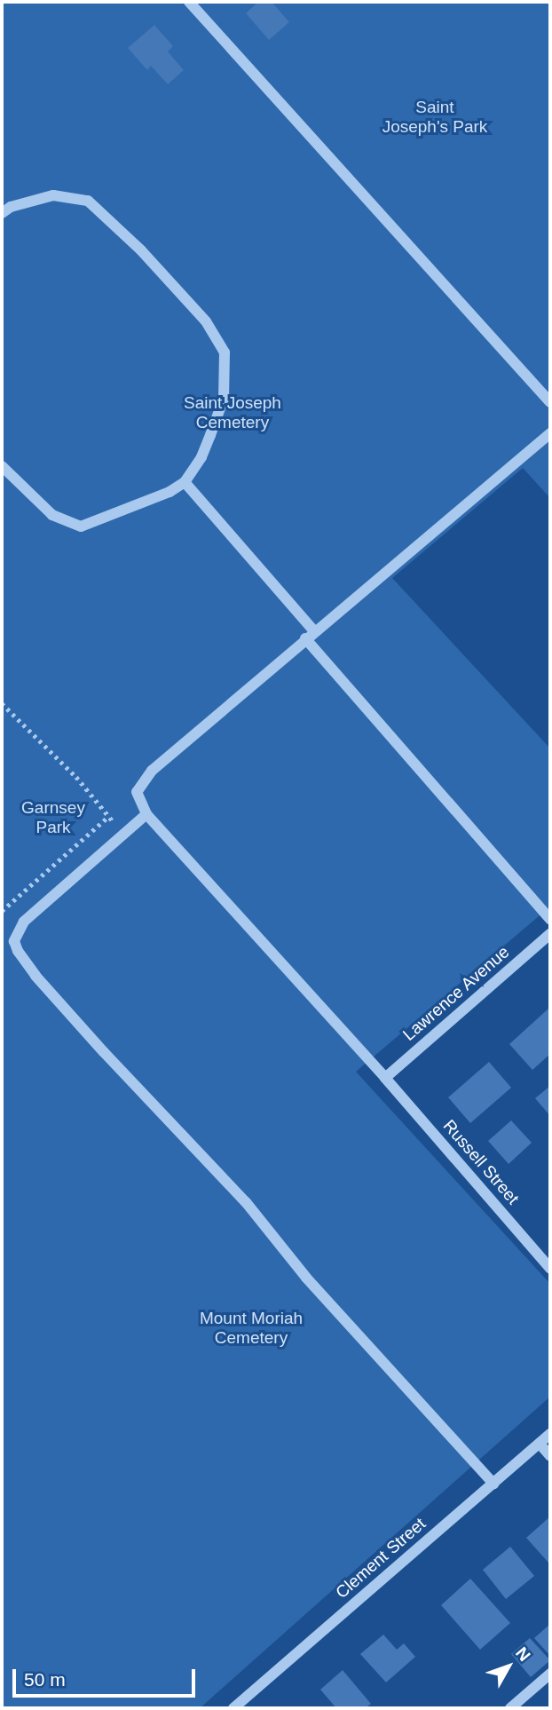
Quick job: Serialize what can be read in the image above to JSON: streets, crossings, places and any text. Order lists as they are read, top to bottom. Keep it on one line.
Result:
{"streets":{"street":["Lawrence Avenue","Russell Street","Clement Street"]},"crossings":[["Lawrence Avenue","Russell Street"]],"parks":["Saint Joseph's Park","Saint Joseph Cemetery","Garnsey Park","Mount Moriah Cemetery"],"scale_bar":"50 m","north":"top right"}
